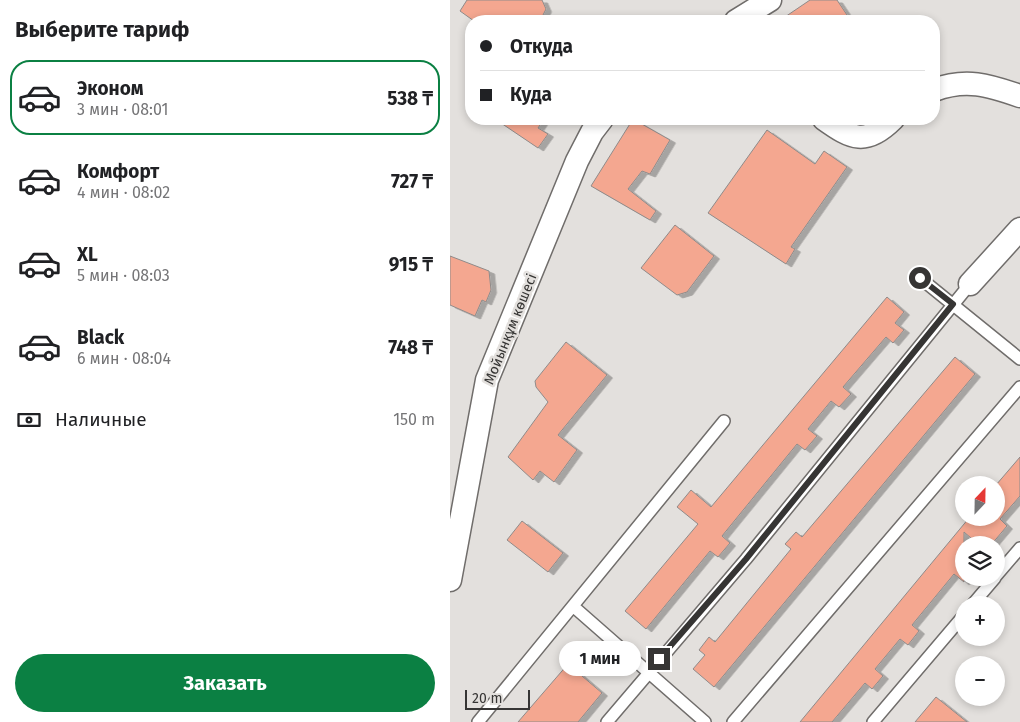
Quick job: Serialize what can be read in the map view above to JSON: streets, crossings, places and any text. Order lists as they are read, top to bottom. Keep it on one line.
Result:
{"streets":{"street":["Мойынқұм көшесі"]},"scale_bar":"20 m","north":"top","page":{"heading":"Выберите тариф","banner":["Откуда","Куда"],"list":[{"name":"Эконом","note":"3 мин · 08:01","value":"538 ₸"},{"name":"Комфорт","note":"4 мин · 08:02","value":"727 ₸"},{"name":"XL","note":"5 мин · 08:03","value":"915 ₸"},{"name":"Black","note":"6 мин · 08:04","value":"748 ₸"}],"pay":["Наличные","150 m"],"map_buttons":["+","−"],"bubble":"1 мин","buttons":"Заказать","scale":"20 m"}}
